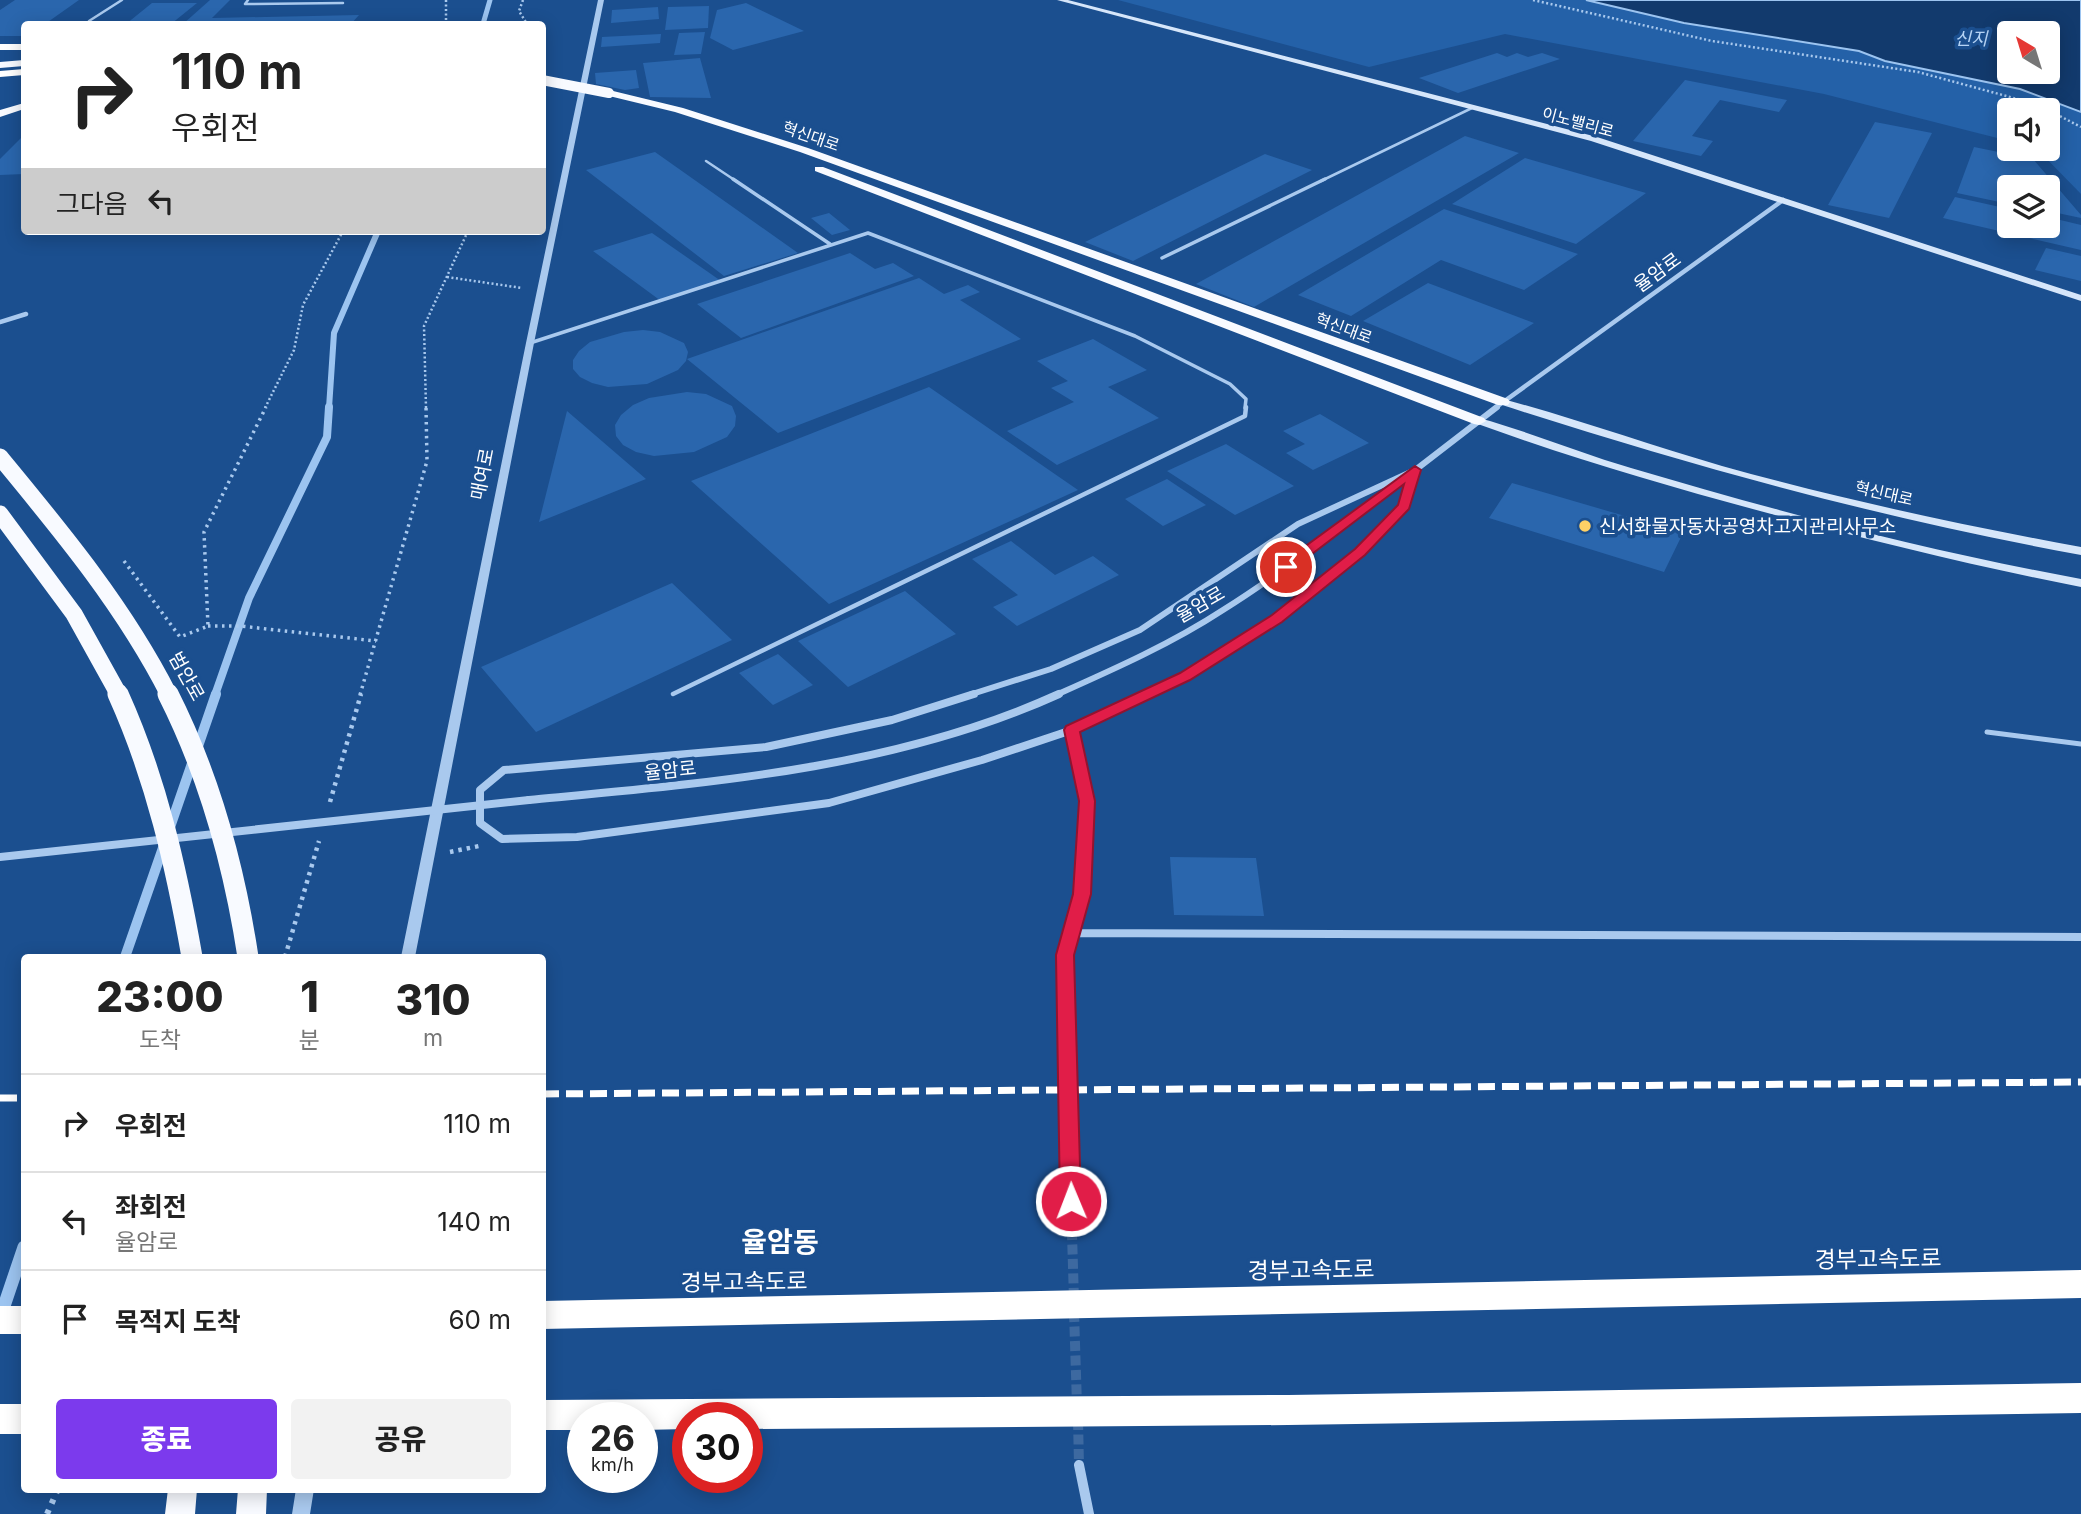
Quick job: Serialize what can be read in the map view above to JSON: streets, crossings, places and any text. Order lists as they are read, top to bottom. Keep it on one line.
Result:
{"streets":{"highway":["혁신대로","범안로","경부고속도로"],"main road":["이노밸리로"],"street":["율암로","매여로"]},"crossings":[["이노밸리로","율암로"],["혁신대로","율암로"]],"districts":["율암동"],"water":["신지"],"places":["신서화물자동차공영차고지관리사무소"],"north":"top left","page":{"turn":["110 m","우회전"],"then":"그다음","eta":["23:00","도착","1","분","310","m"],"list":[{"name":"우회전","value":"110 m"},{"name":"좌회전","note":"율암로","value":"140 m"},{"name":"목적지 도착","value":"60 m"}],"buttons":["종료","공유"],"speed":"26 km/h","limit":"30"}}
